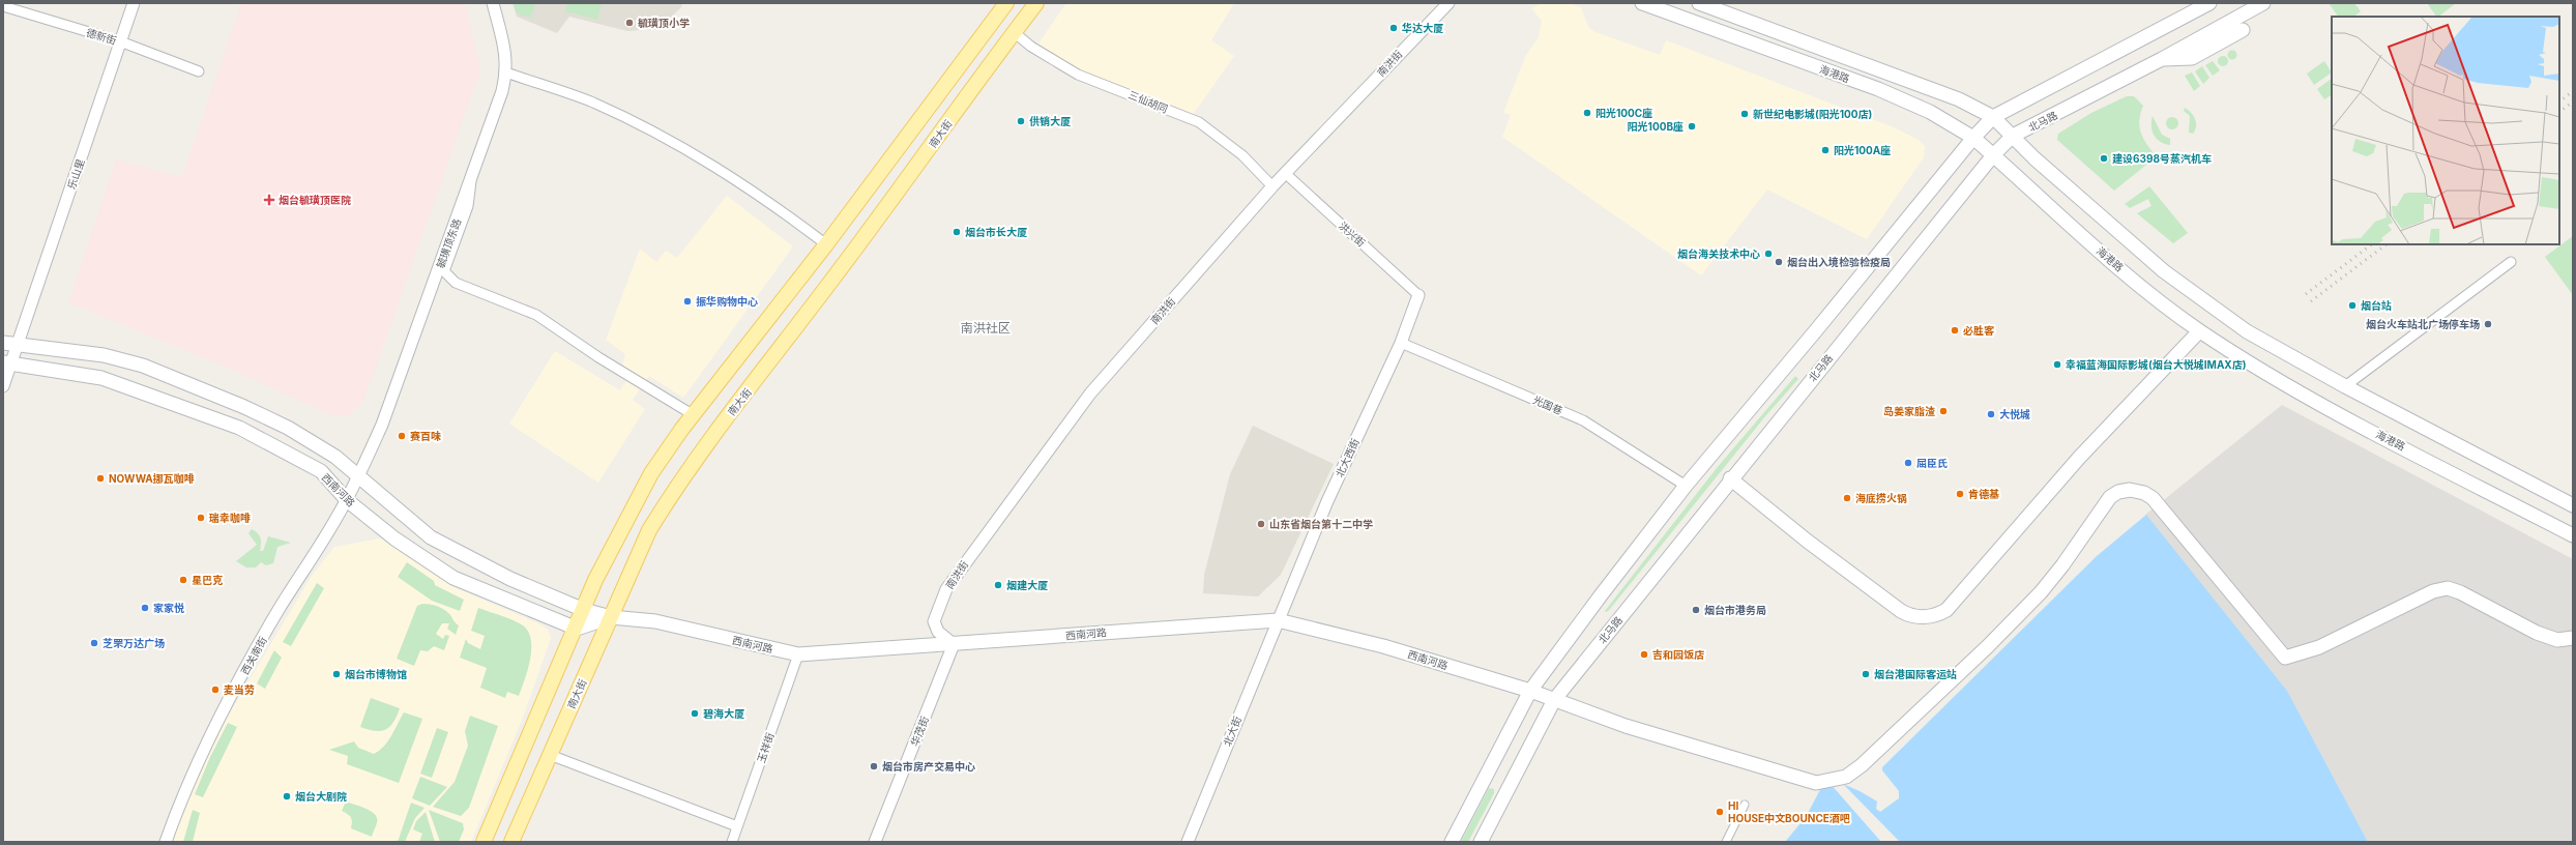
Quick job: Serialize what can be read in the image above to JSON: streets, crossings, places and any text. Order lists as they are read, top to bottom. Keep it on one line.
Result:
{"streets":{"main road":["海港路","北马路","南大街","西南河路"],"street":["德新街","南洪街","三仙胡同","乐山里","洪兴街","毓璜顶东路","光国巷","北大西街","西关南街","华茂街","北大街","玉祥街"]},"crossings":[["德新街","乐山里"],["南洪街","三仙胡同"],["南洪街","洪兴街"],["南洪街","西南河路"],["南洪街","华茂街"],["海港路","北马路"],["三仙胡同","南大街"],["北马路","西南河路"],["南大街","西南河路"],["乐山里","西南河路"],["洪兴街","北大西街"],["毓璜顶东路","西南河路"],["毓璜顶东路","西关南街"],["光国巷","北大西街"],["北大西街","西南河路"],["北大西街","北大街"],["西南河路","西关南街"],["西南河路","华茂街"],["西南河路","北大街"],["西南河路","玉祥街"]],"districts":["南洪社区"],"places":{"other":["毓璜顶小学","华达大厦","阳光100C座","新世纪电影城(阳光100店)","供销大厦","阳光100B座","阳光100A座","建设6398号蒸汽机车","烟台市长大厦","烟台海关技术中心","烟台出入境检验检疫局","振华购物中心","烟台站","烟台火车站北广场停车场","必胜客","幸福蓝海国际影城(烟台大悦城IMAX店)","岛姜家脂渣","大悦城","赛百味","屈臣氏","NOWWA挪瓦咖啡","肯德基","海底捞火锅","瑞幸咖啡","山东省烟台第十二中学","星巴克","烟建大厦","家家悦","烟台市港务局","芝罘万达广场","吉和园饭店","烟台市博物馆","烟台港国际客运站","麦当劳","碧海大厦","烟台市房产交易中心","烟台大剧院","HI HOUSE中文BOUNCE酒吧"],"health":["烟台毓璜顶医院"]}}
